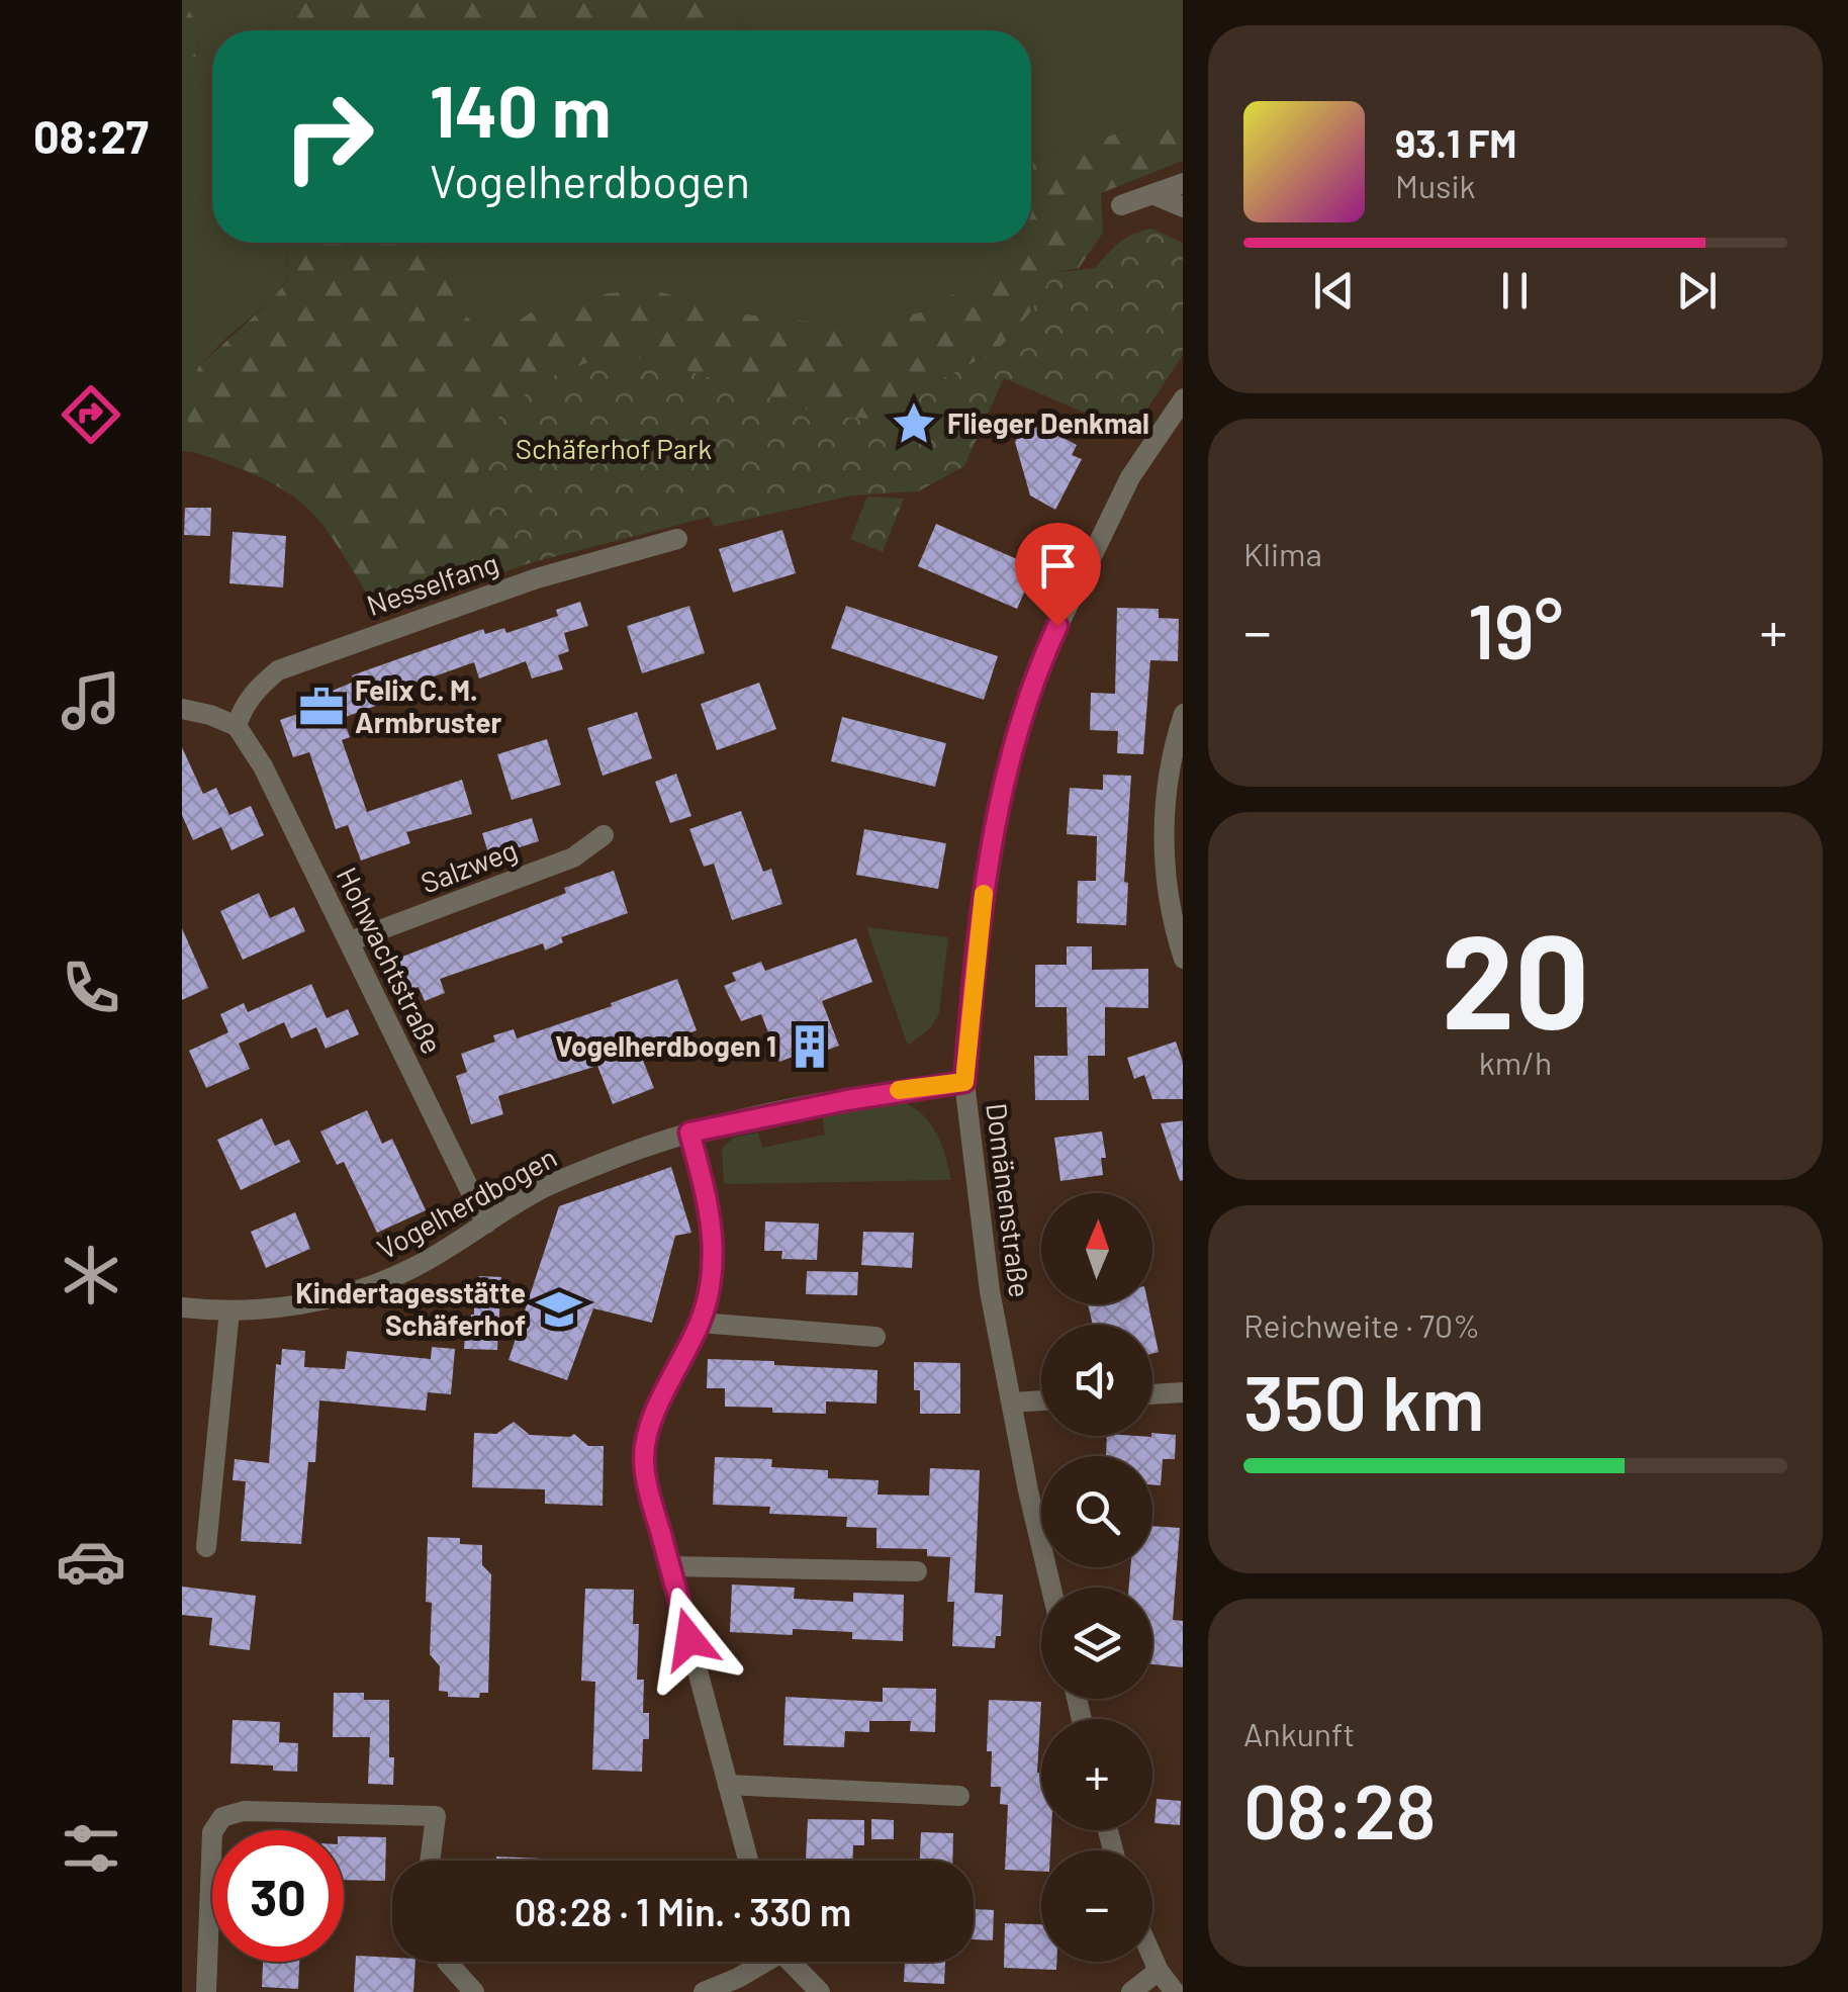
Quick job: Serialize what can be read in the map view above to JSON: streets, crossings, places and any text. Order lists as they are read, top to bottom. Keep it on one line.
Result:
{"streets":{"street":["Nesselfang","Salzweg","Hohwachtstraße","Domänenstraße","Vogelherdbogen"]},"crossings":[["Nesselfang","Hohwachtstraße"],["Salzweg","Hohwachtstraße"],["Hohwachtstraße","Vogelherdbogen"],["Domänenstraße","Vogelherdbogen"]],"parks":["Schäferhof Park"],"places":{"place":["Flieger Denkmal"],"office":["Felix C. M. Armbruster"],"building":["Vogelherdbogen 1"],"school or university":["Kindertagesstätte Schäferhof"]},"north":"top","page":{"tabs":"08:27","turn":["140 m","Vogelherdbogen"],"song":["93.1 FM","Musik"],"tile":["Klima",["20","km/h"],["Reichweite · 70%","350 km"],["Ankunft","08:28"]],"heat":["−","19°","+"],"map_buttons":["+","−"],"limit":"30","trip":"08:28 · 1 Min. · 330 m"}}
